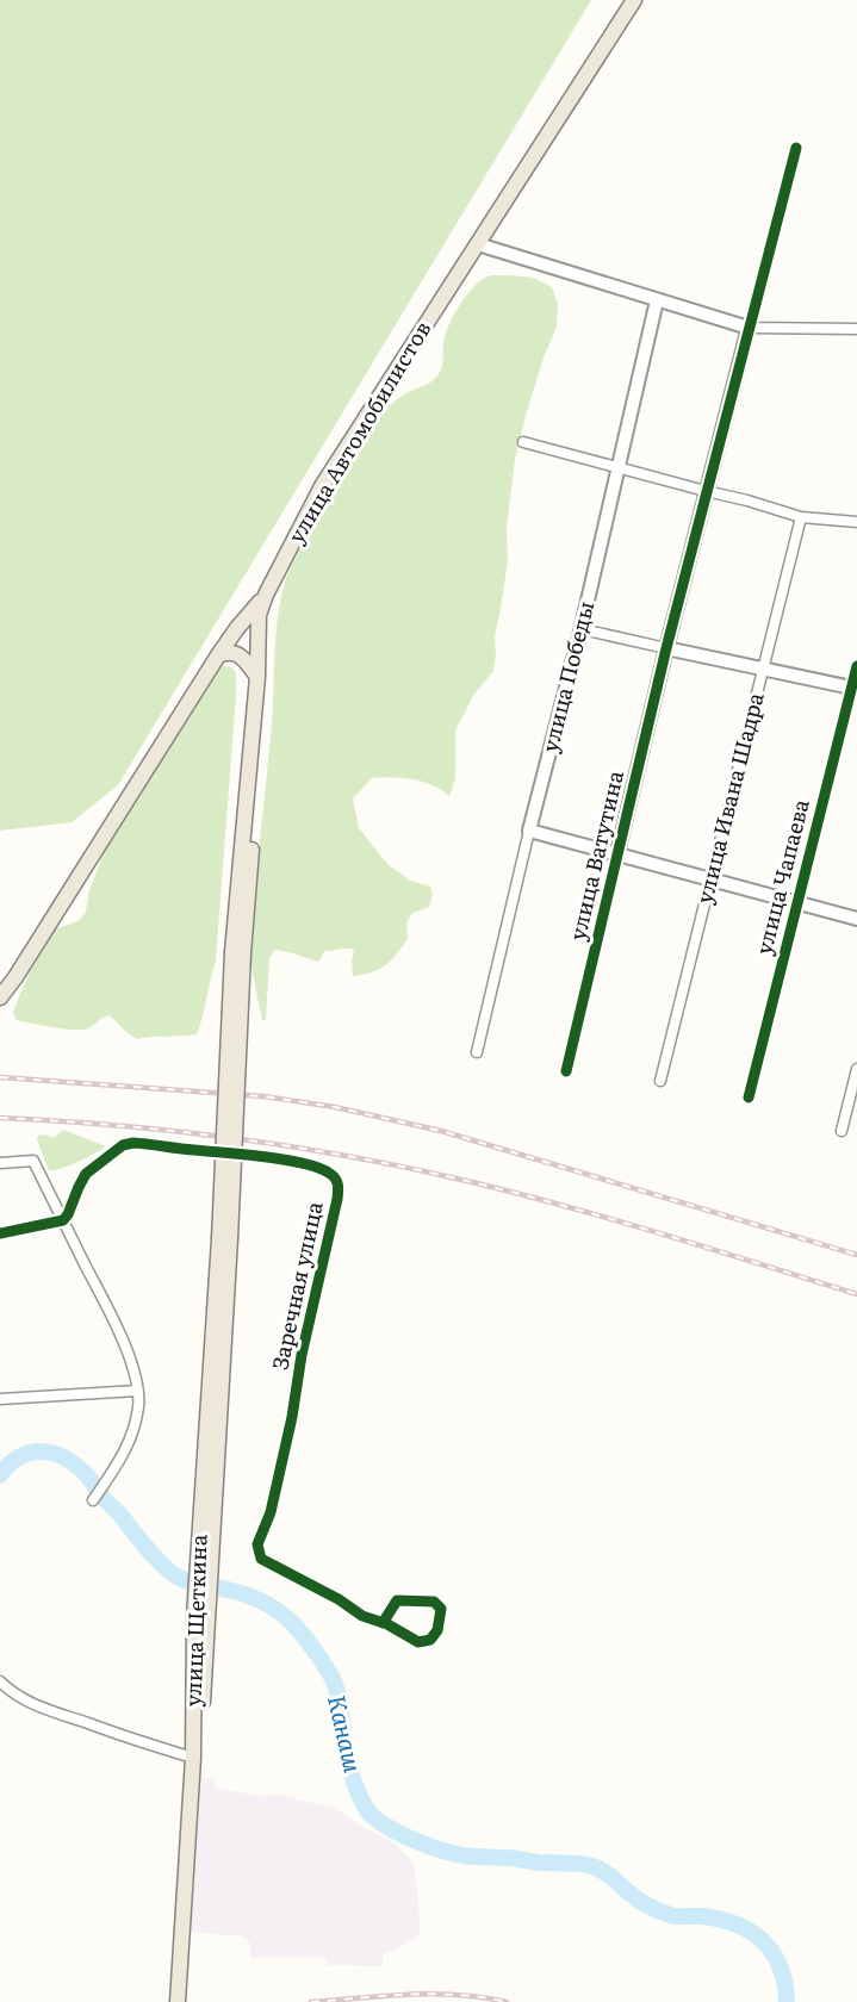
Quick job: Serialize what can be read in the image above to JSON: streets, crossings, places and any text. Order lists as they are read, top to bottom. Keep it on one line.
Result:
{"streets":{"main road":["улица Автомобилистов","улица Щеткина"],"street":["улица Победы","улица Ивана Шадра","улица Ватутина","улица Чапаева","Заречная улица"]},"crossings":[["улица Автомобилистов","улица Щеткина"]],"water":["Канаш"]}
